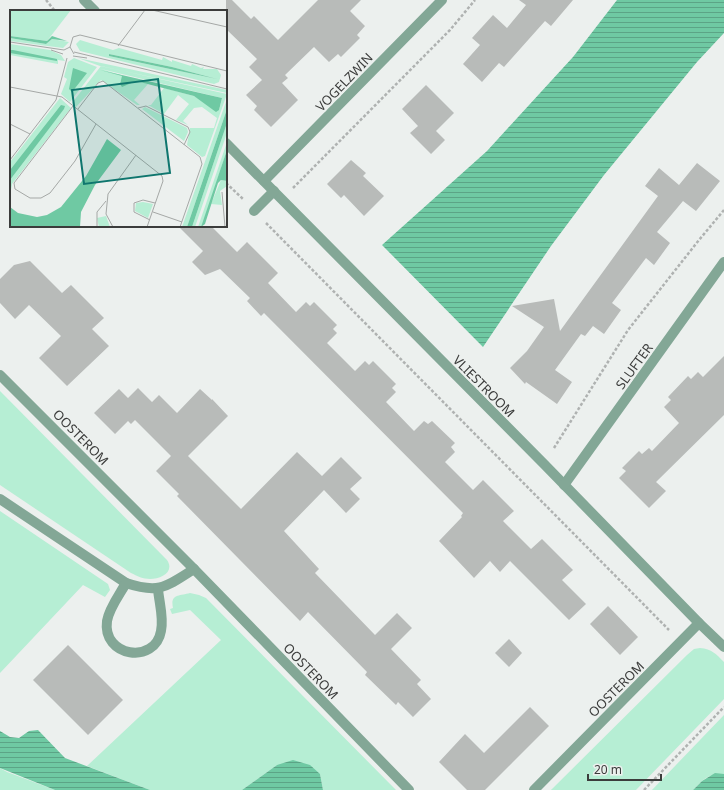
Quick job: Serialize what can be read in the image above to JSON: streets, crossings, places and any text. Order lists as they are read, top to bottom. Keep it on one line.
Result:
{"streets":{"street":["VOGELZWIN","SLUFTER","VLIESTROOM","OOSTEROM"]},"crossings":[["VOGELZWIN","VLIESTROOM"],["SLUFTER","VLIESTROOM"],["VLIESTROOM","OOSTEROM"]],"scale_bar":"20 m"}
